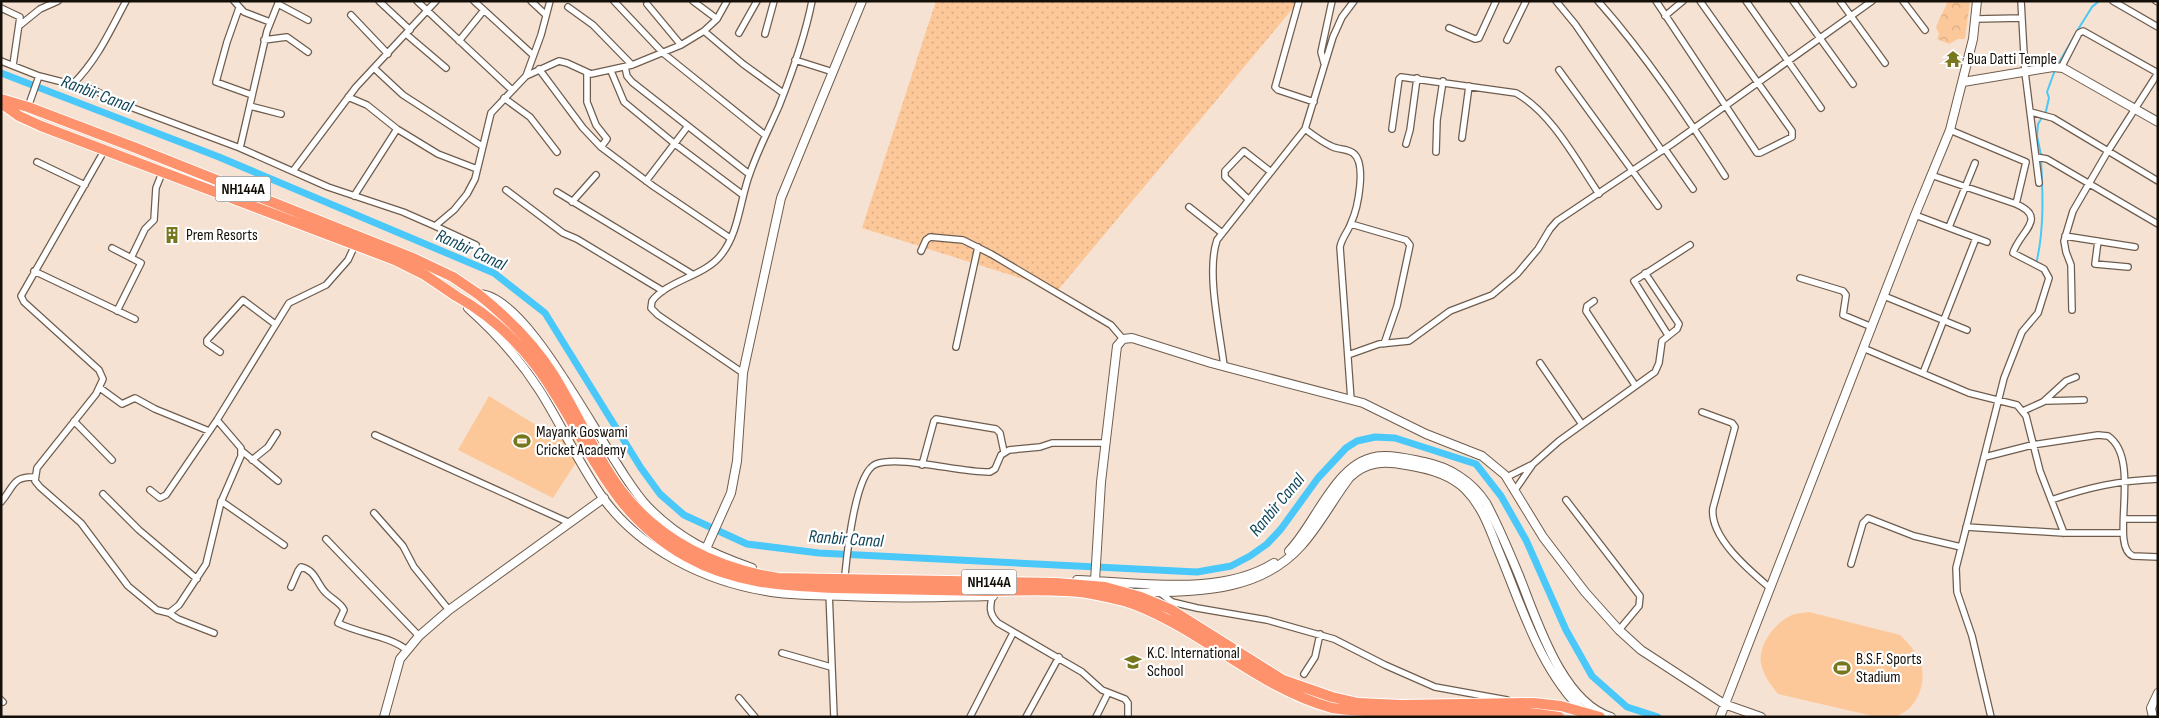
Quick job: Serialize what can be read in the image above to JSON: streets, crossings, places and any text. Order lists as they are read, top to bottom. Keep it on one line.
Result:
{"streets":{"highway":["NH144A"]},"water":["Ranbir Canal"],"places":{"temple":["Bua Datti Temple"],"building":["Prem Resorts"],"sports":["Mayank Goswami Cricket Academy","B.S.F. Sports Stadium"],"school or university":["K.C. International School"]}}
